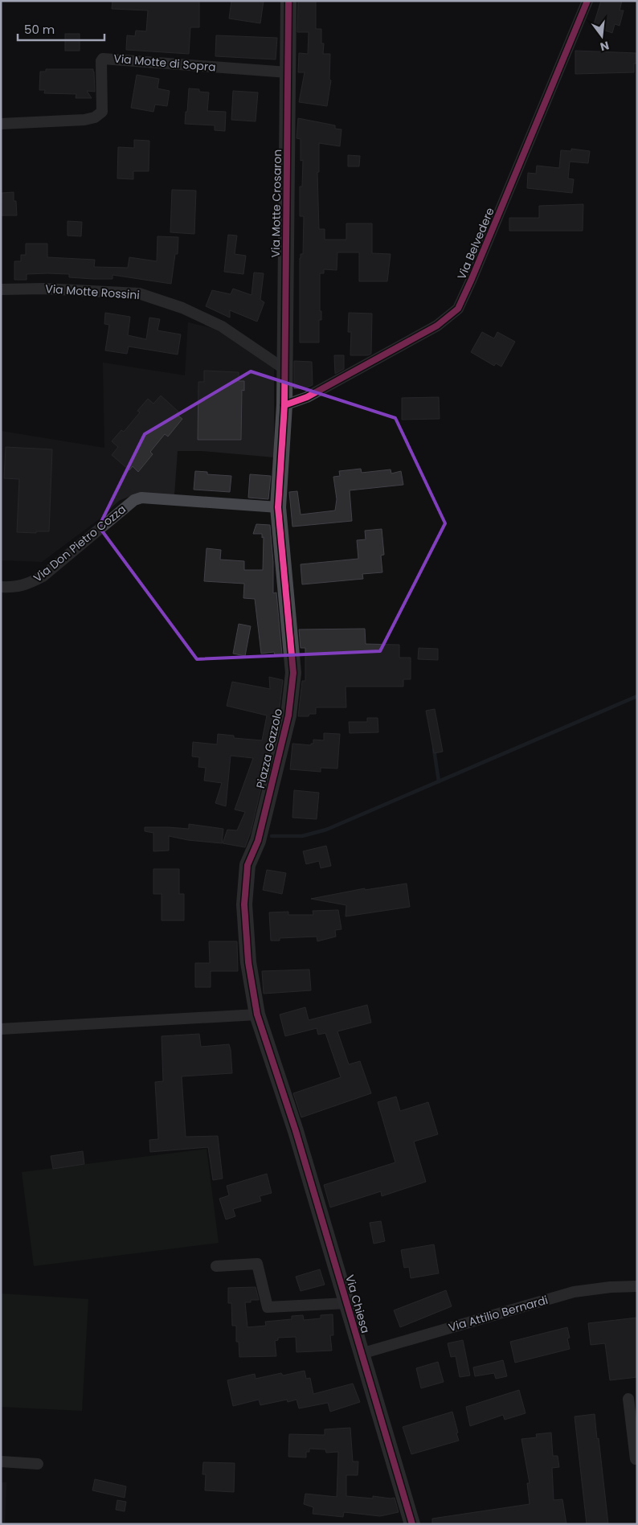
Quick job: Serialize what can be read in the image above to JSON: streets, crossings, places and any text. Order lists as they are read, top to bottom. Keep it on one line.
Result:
{"streets":{"street":["Via Motte di Sopra","Via Motte Crosaron","Via Belvedere","Via Motte Rossini","Via Don Pietro Cozza","Piazza Gazzolo","Via Chiesa","Via Attilio Bernardi"]},"crossings":[["Via Motte di Sopra","Via Motte Crosaron"],["Via Motte Crosaron","Via Belvedere"],["Via Motte Crosaron","Via Motte Rossini"],["Via Motte Crosaron","Piazza Gazzolo"],["Via Belvedere","Piazza Gazzolo"],["Via Don Pietro Cozza","Piazza Gazzolo"],["Piazza Gazzolo","Via Chiesa"],["Via Chiesa","Via Attilio Bernardi"]],"scale_bar":"50 m","north":"bottom"}
